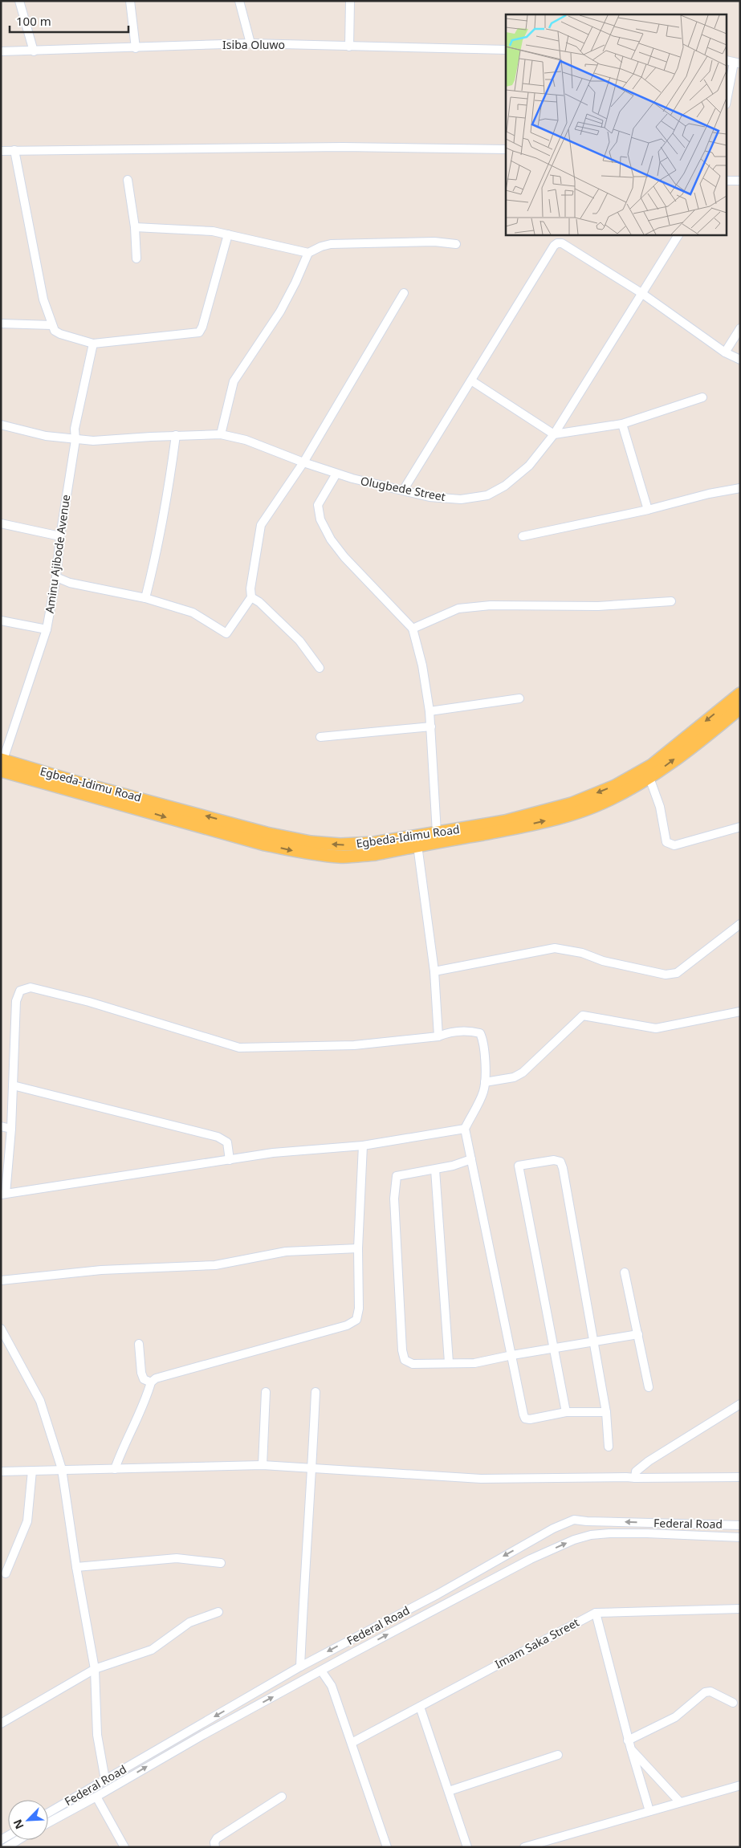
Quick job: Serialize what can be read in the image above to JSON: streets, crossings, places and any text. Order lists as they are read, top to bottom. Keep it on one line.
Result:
{"streets":{"main road":["Egbeda-Idimu Road"],"street":["Isiba Oluwo","Olugbede Street","Aminu Ajibode Avenue","Federal Road","Imam Saka Street"]},"crossings":[["Olugbede Street","Aminu Ajibode Avenue"],["Aminu Ajibode Avenue","Egbeda-Idimu Road"]],"scale_bar":"100 m","north":"bottom left"}
